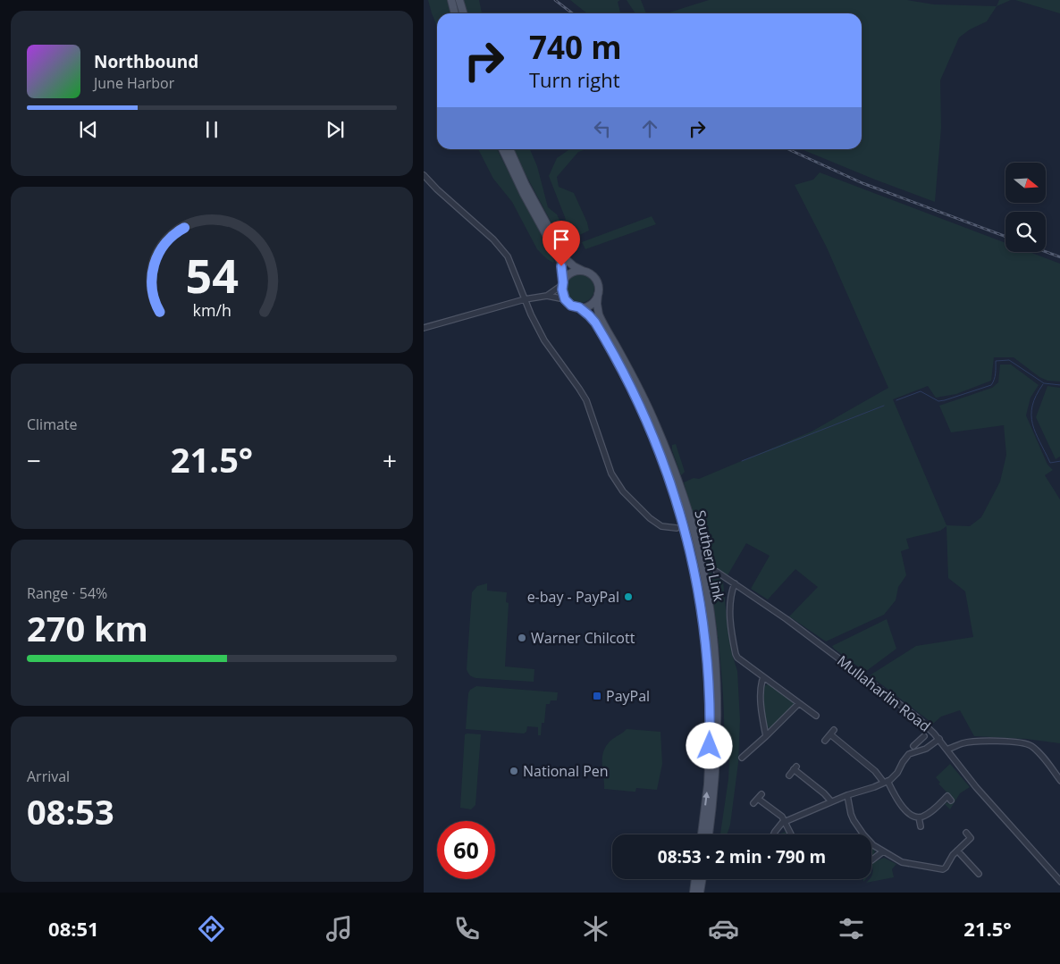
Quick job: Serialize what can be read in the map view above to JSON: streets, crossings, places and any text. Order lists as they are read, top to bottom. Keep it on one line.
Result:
{"streets":{"main road":["Southern Link"],"street":["Mullaharlin Road"]},"places":{"other":["e-bay - PayPal","Warner Chilcott","National Pen"],"transit":["PayPal"]},"north":"right","page":{"turn":["740 m","Turn right"],"song":["Northbound","June Harbor"],"tile":["Climate",["Range · 54%","270 km"],["Arrival","08:53"]],"heat":["−","21.5°","+"],"limit":"60","trip":"08:53 · 2 min · 790 m","tabs":["08:51","21.5°"],"gauge":["54","km/h"]}}
